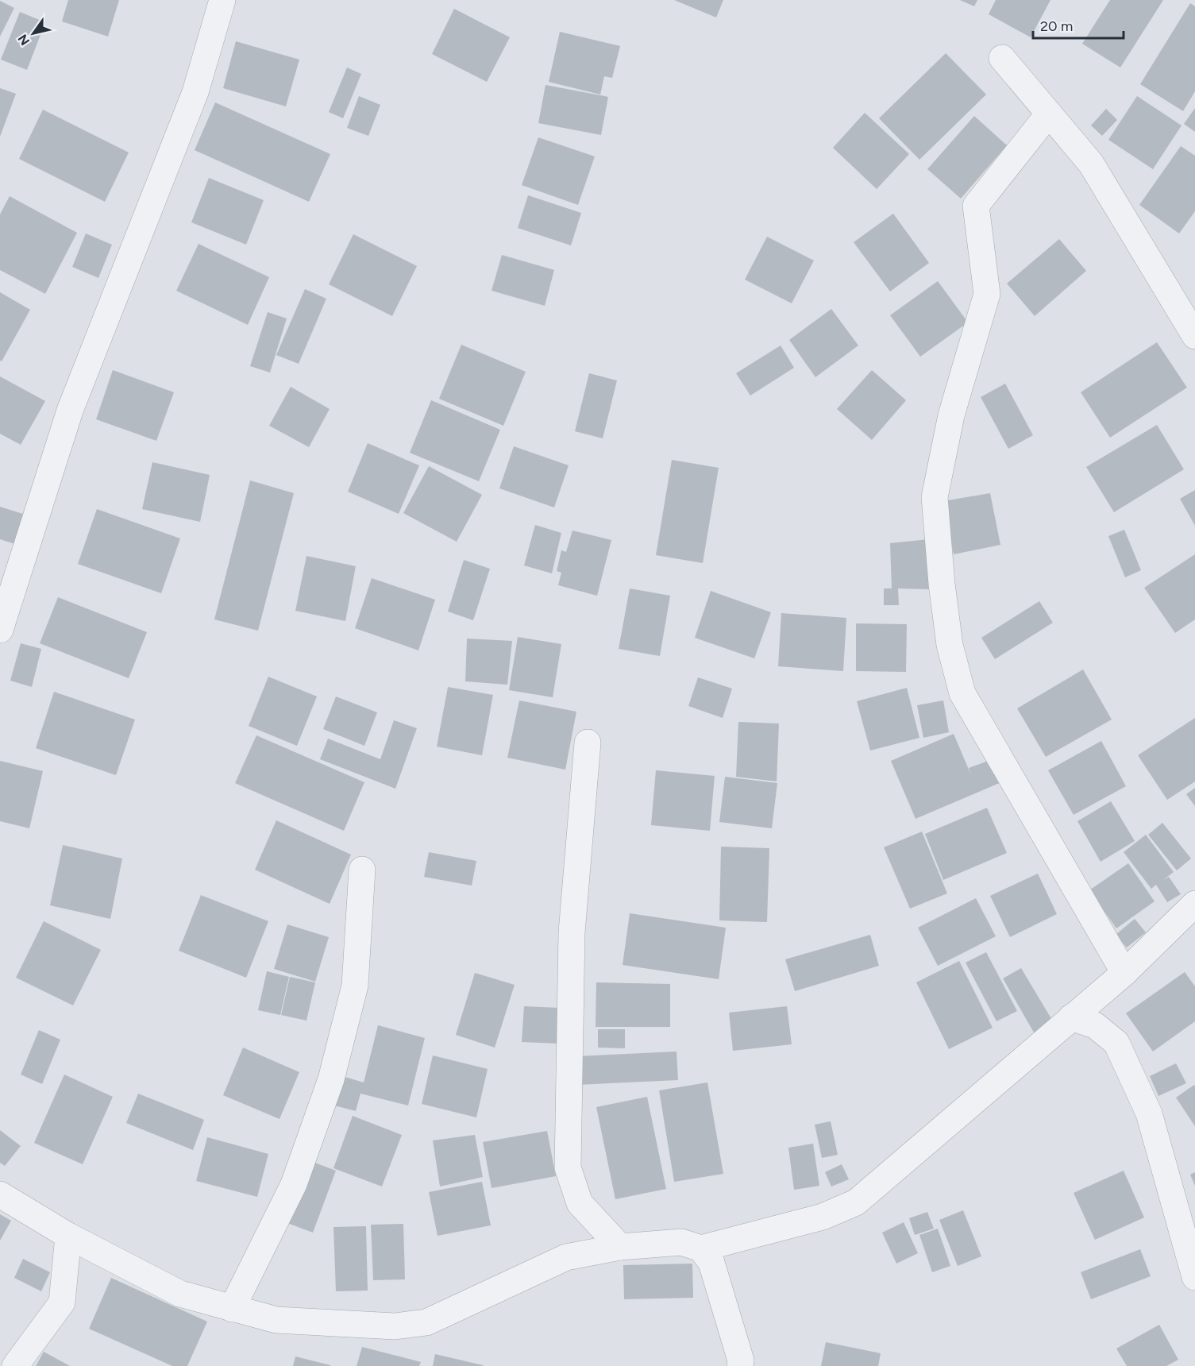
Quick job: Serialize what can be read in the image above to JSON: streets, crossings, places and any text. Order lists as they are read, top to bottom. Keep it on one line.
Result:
{"scale_bar":"20 m","north":"bottom left"}
